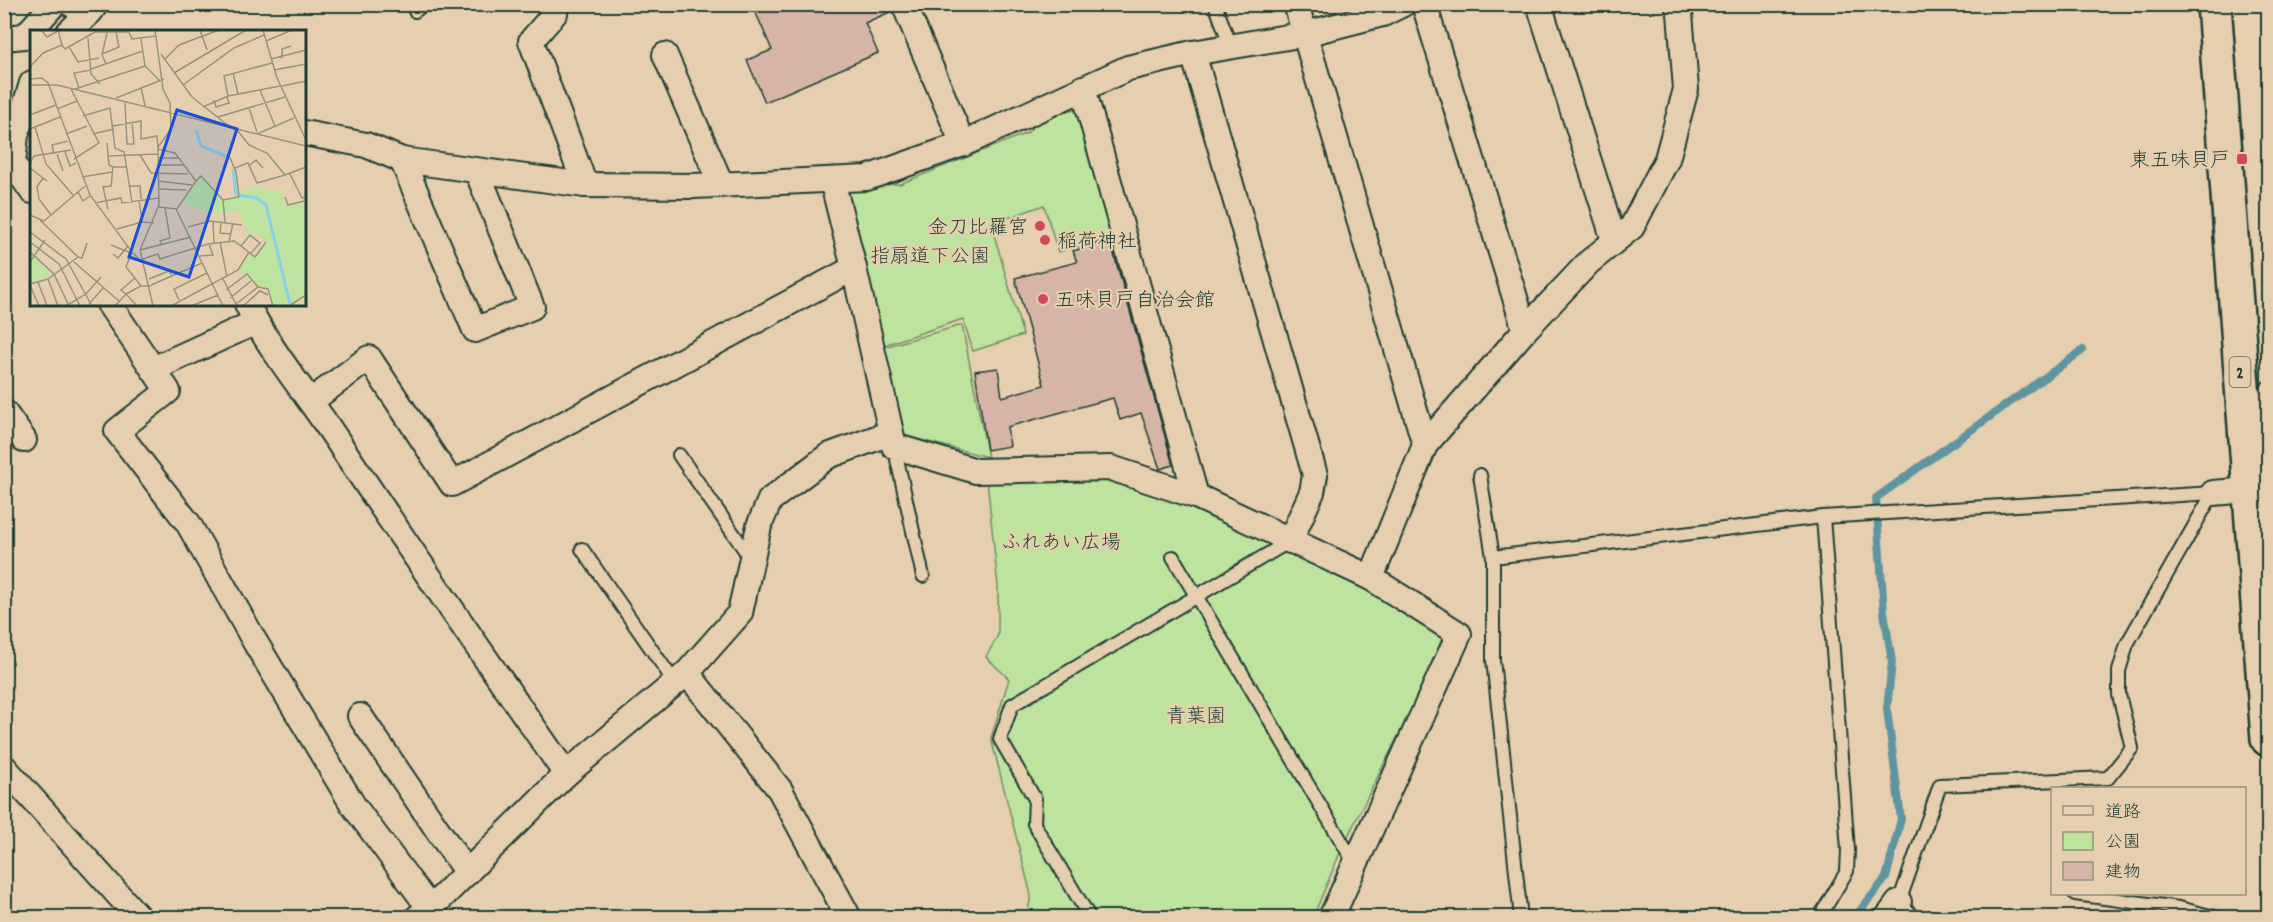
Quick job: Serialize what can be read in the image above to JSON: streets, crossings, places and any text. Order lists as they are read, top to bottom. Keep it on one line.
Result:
{"streets":{"main road":["2"]},"parks":["指扇道下公園","ふれあい広場","青葉園"],"places":{"transit":["東五味貝戸"],"other":["金刀比羅宮","稲荷神社","五味貝戸自治会館"]},"legend":["道路","公園","建物"]}
